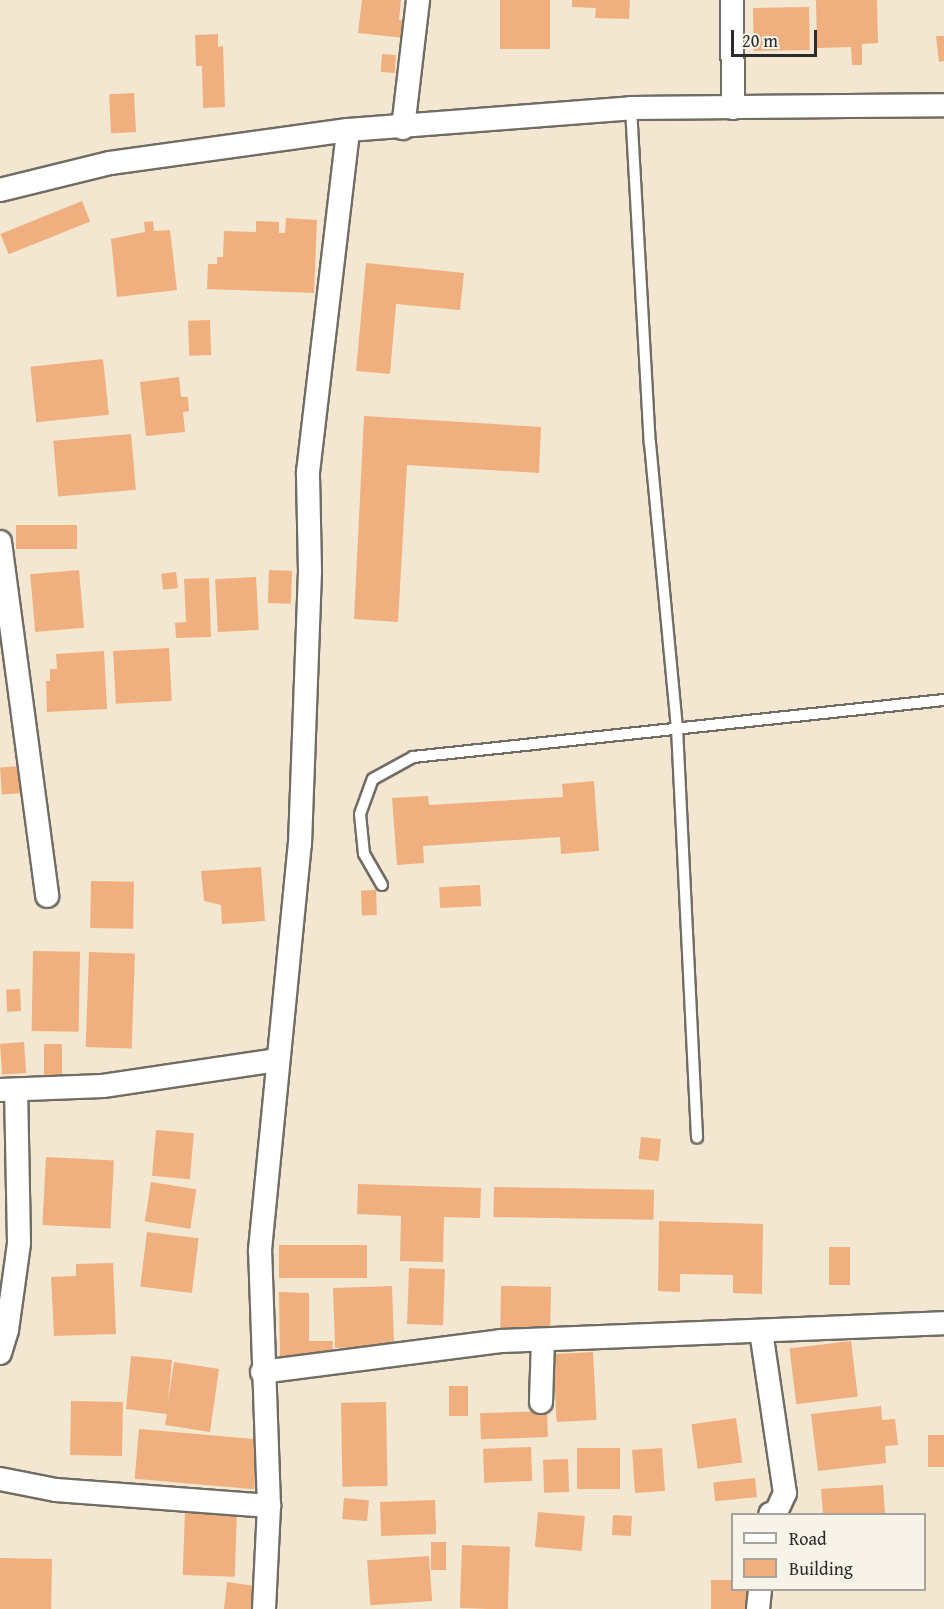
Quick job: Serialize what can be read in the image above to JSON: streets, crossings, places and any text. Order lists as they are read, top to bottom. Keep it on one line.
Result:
{"legend":["Road","Building"],"scale_bar":"20 m"}
